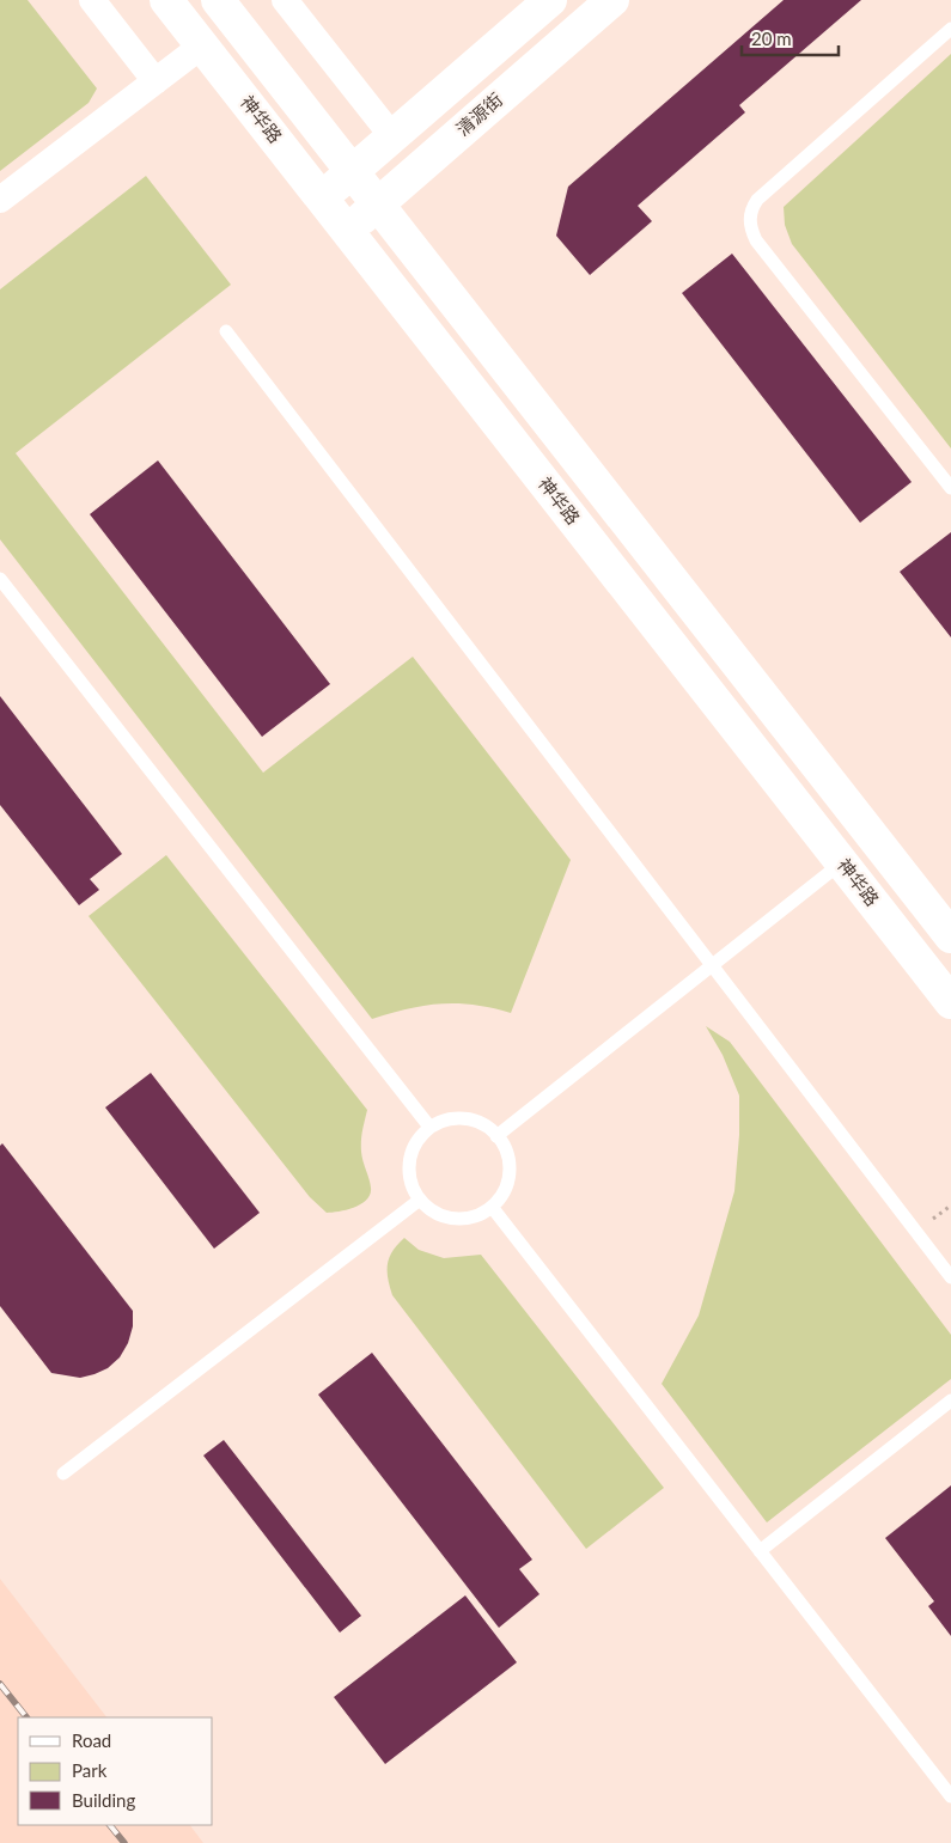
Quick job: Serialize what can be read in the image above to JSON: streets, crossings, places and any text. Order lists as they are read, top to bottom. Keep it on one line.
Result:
{"streets":{"main road":["清源街","神华路"]},"crossings":[["清源街","神华路"]],"legend":["Road","Park","Building"],"scale_bar":"20 m"}
